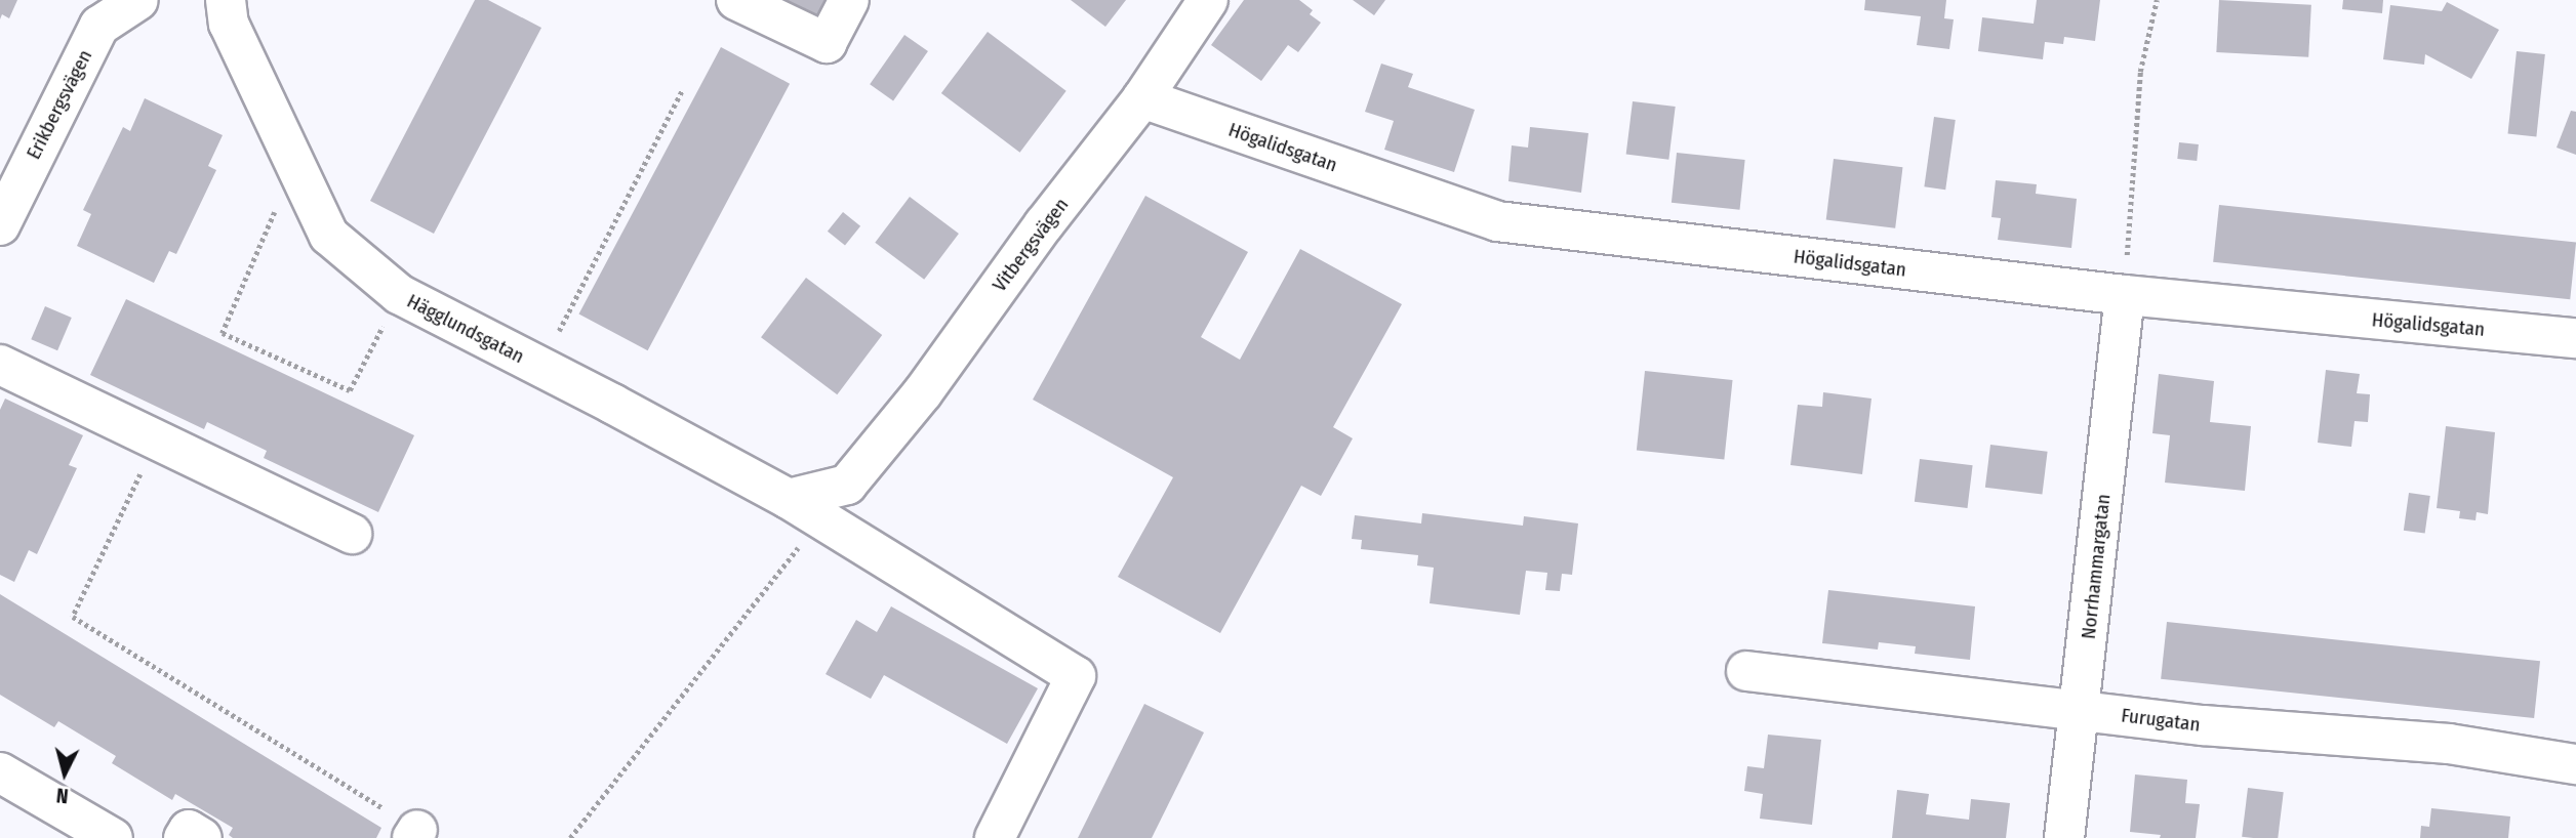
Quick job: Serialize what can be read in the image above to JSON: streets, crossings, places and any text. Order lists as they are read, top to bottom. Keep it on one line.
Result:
{"streets":{"street":["Erikbergsvägen","Högalidsgatan","Vitbergsvägen","Hägglundsgatan","Norrhammargatan","Furugatan"]},"crossings":[["Högalidsgatan","Vitbergsvägen"],["Högalidsgatan","Norrhammargatan"],["Vitbergsvägen","Hägglundsgatan"],["Norrhammargatan","Furugatan"]],"north":"bottom"}
